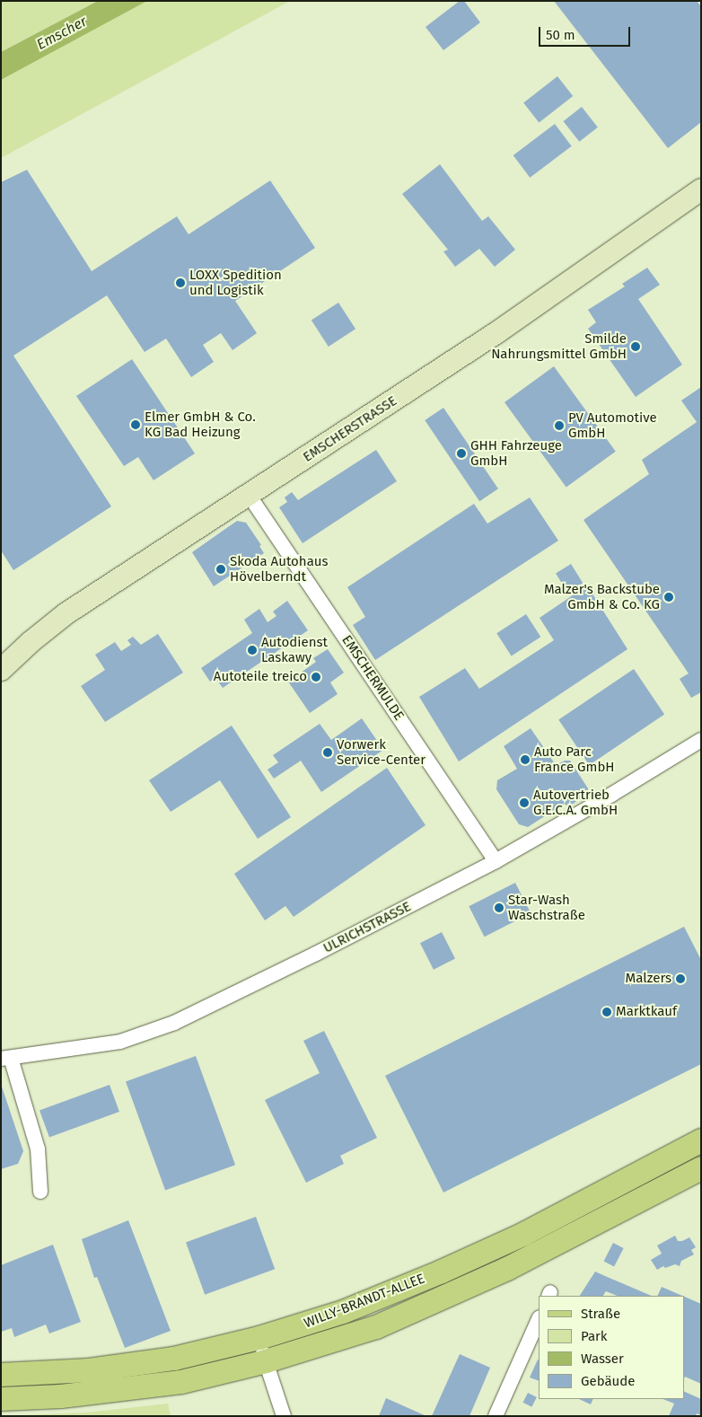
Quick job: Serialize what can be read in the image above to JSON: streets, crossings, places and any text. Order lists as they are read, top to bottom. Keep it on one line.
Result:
{"streets":{"main road":["WILLY-BRANDT-ALLEE"],"street":["EMSCHERSTRASSE","EMSCHERMULDE","ULRICHSTRASSE"]},"crossings":[["EMSCHERSTRASSE","EMSCHERMULDE"],["EMSCHERMULDE","ULRICHSTRASSE"]],"water":["Emscher"],"places":["LOXX Spedition und Logistik","Smilde Nahrungsmittel GmbH","Elmer GmbH & Co. KG Bad Heizung","PV Automotive GmbH","GHH Fahrzeuge GmbH","Skoda Autohaus Hövelberndt","Malzer's Backstube GmbH & Co. KG","Autodienst Laskawy","Autoteile treico","Vorwerk Service-Center","Auto Parc France GmbH","Autovertrieb G.E.C.A. GmbH","Star-Wash Waschstraße","Malzers","Marktkauf"],"legend":["Straße","Park","Wasser","Gebäude"],"scale_bar":"50 m"}
